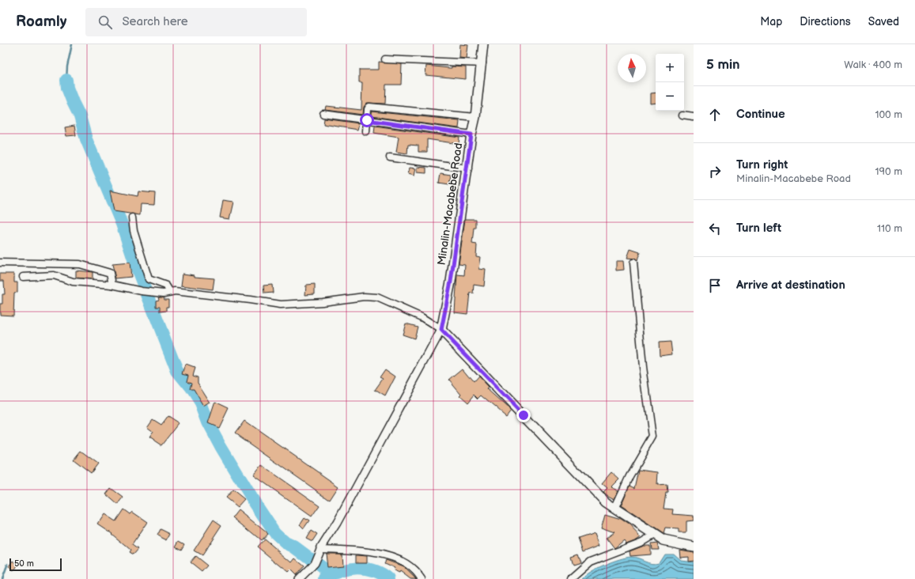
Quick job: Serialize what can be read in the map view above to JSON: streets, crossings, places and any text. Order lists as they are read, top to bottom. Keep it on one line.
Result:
{"streets":{"main road":["Minalin-Macabebe Road"]},"scale_bar":"50 m","north":"top","page":{"header":"Roamly","search":"Search here","nav":["Map","Directions","Saved"],"heading":["5 min","Walk · 400 m"],"map_buttons":["+","−"],"list":[["Continue","100 m"],["Turn right","Minalin-Macabebe Road","190 m"],["Turn left","110 m"],"Arrive at destination"],"scale":"50 m"}}
